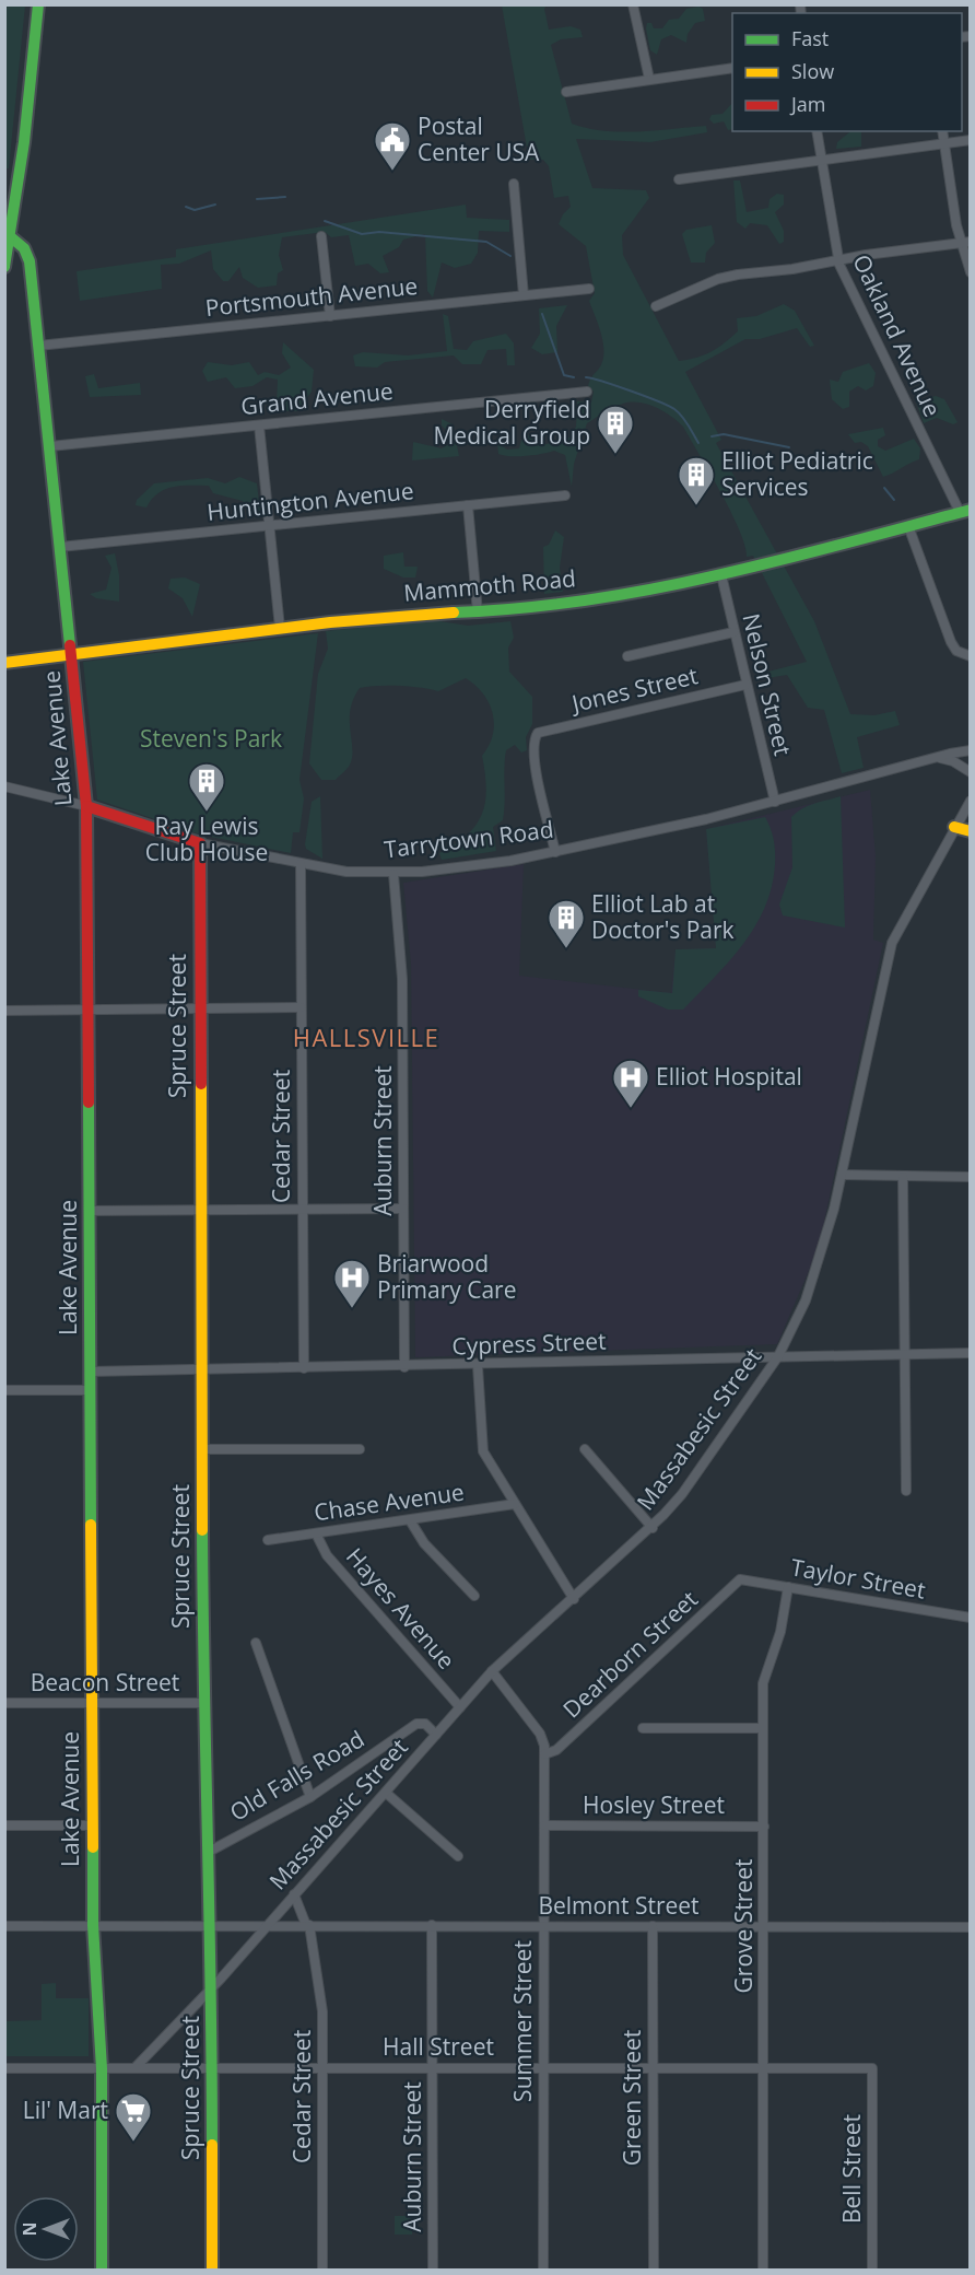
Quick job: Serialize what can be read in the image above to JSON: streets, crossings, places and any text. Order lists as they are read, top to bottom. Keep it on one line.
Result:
{"streets":{"street":["Portsmouth Avenue","Oakland Avenue","Grand Avenue","Huntington Avenue","Mammoth Road","Nelson Street","Jones Street","Lake Avenue","Tarrytown Road","Spruce Street","Cedar Street","Auburn Street","Cypress Street","Massabesic Street","Chase Avenue","Taylor Street","Hayes Avenue","Dearborn Street","Beacon Street","Old Falls Road","Hosley Street","Belmont Street","Grove Street","Summer Street","Hall Street","Green Street","Bell Street"]},"crossings":[["Portsmouth Avenue","Lake Avenue"],["Oakland Avenue","Mammoth Road"],["Grand Avenue","Lake Avenue"],["Huntington Avenue","Lake Avenue"],["Mammoth Road","Nelson Street"],["Mammoth Road","Lake Avenue"],["Nelson Street","Jones Street"],["Nelson Street","Tarrytown Road"],["Jones Street","Tarrytown Road"],["Lake Avenue","Tarrytown Road"],["Lake Avenue","Cypress Street"],["Lake Avenue","Beacon Street"],["Lake Avenue","Belmont Street"],["Lake Avenue","Hall Street"],["Tarrytown Road","Spruce Street"],["Tarrytown Road","Cedar Street"],["Tarrytown Road","Auburn Street"],["Spruce Street","Cypress Street"],["Spruce Street","Massabesic Street"],["Spruce Street","Beacon Street"],["Spruce Street","Old Falls Road"],["Spruce Street","Belmont Street"],["Spruce Street","Hall Street"],["Cedar Street","Cypress Street"],["Cedar Street","Belmont Street"],["Cedar Street","Hall Street"],["Auburn Street","Cypress Street"],["Auburn Street","Belmont Street"],["Auburn Street","Hall Street"],["Cypress Street","Massabesic Street"],["Massabesic Street","Hayes Avenue"],["Massabesic Street","Old Falls Road"],["Massabesic Street","Belmont Street"],["Massabesic Street","Summer Street"],["Massabesic Street","Hall Street"],["Chase Avenue","Hayes Avenue"],["Taylor Street","Dearborn Street"],["Taylor Street","Grove Street"],["Dearborn Street","Summer Street"],["Hosley Street","Grove Street"],["Hosley Street","Summer Street"],["Belmont Street","Grove Street"],["Belmont Street","Summer Street"],["Belmont Street","Green Street"],["Grove Street","Hall Street"],["Summer Street","Hall Street"],["Hall Street","Green Street"],["Hall Street","Bell Street"]],"districts":["HALLSVILLE"],"parks":["Steven's Park"],"places":{"public building":["Postal Center USA"],"building":["Derryfield Medical Group","Elliot Pediatric Services","Ray Lewis Club House","Elliot Lab at Doctor's Park"],"hospital":["Elliot Hospital","Briarwood Primary Care"],"supermarket":["Lil' Mart"]},"legend":["Fast","Slow","Jam"],"north":"left"}
